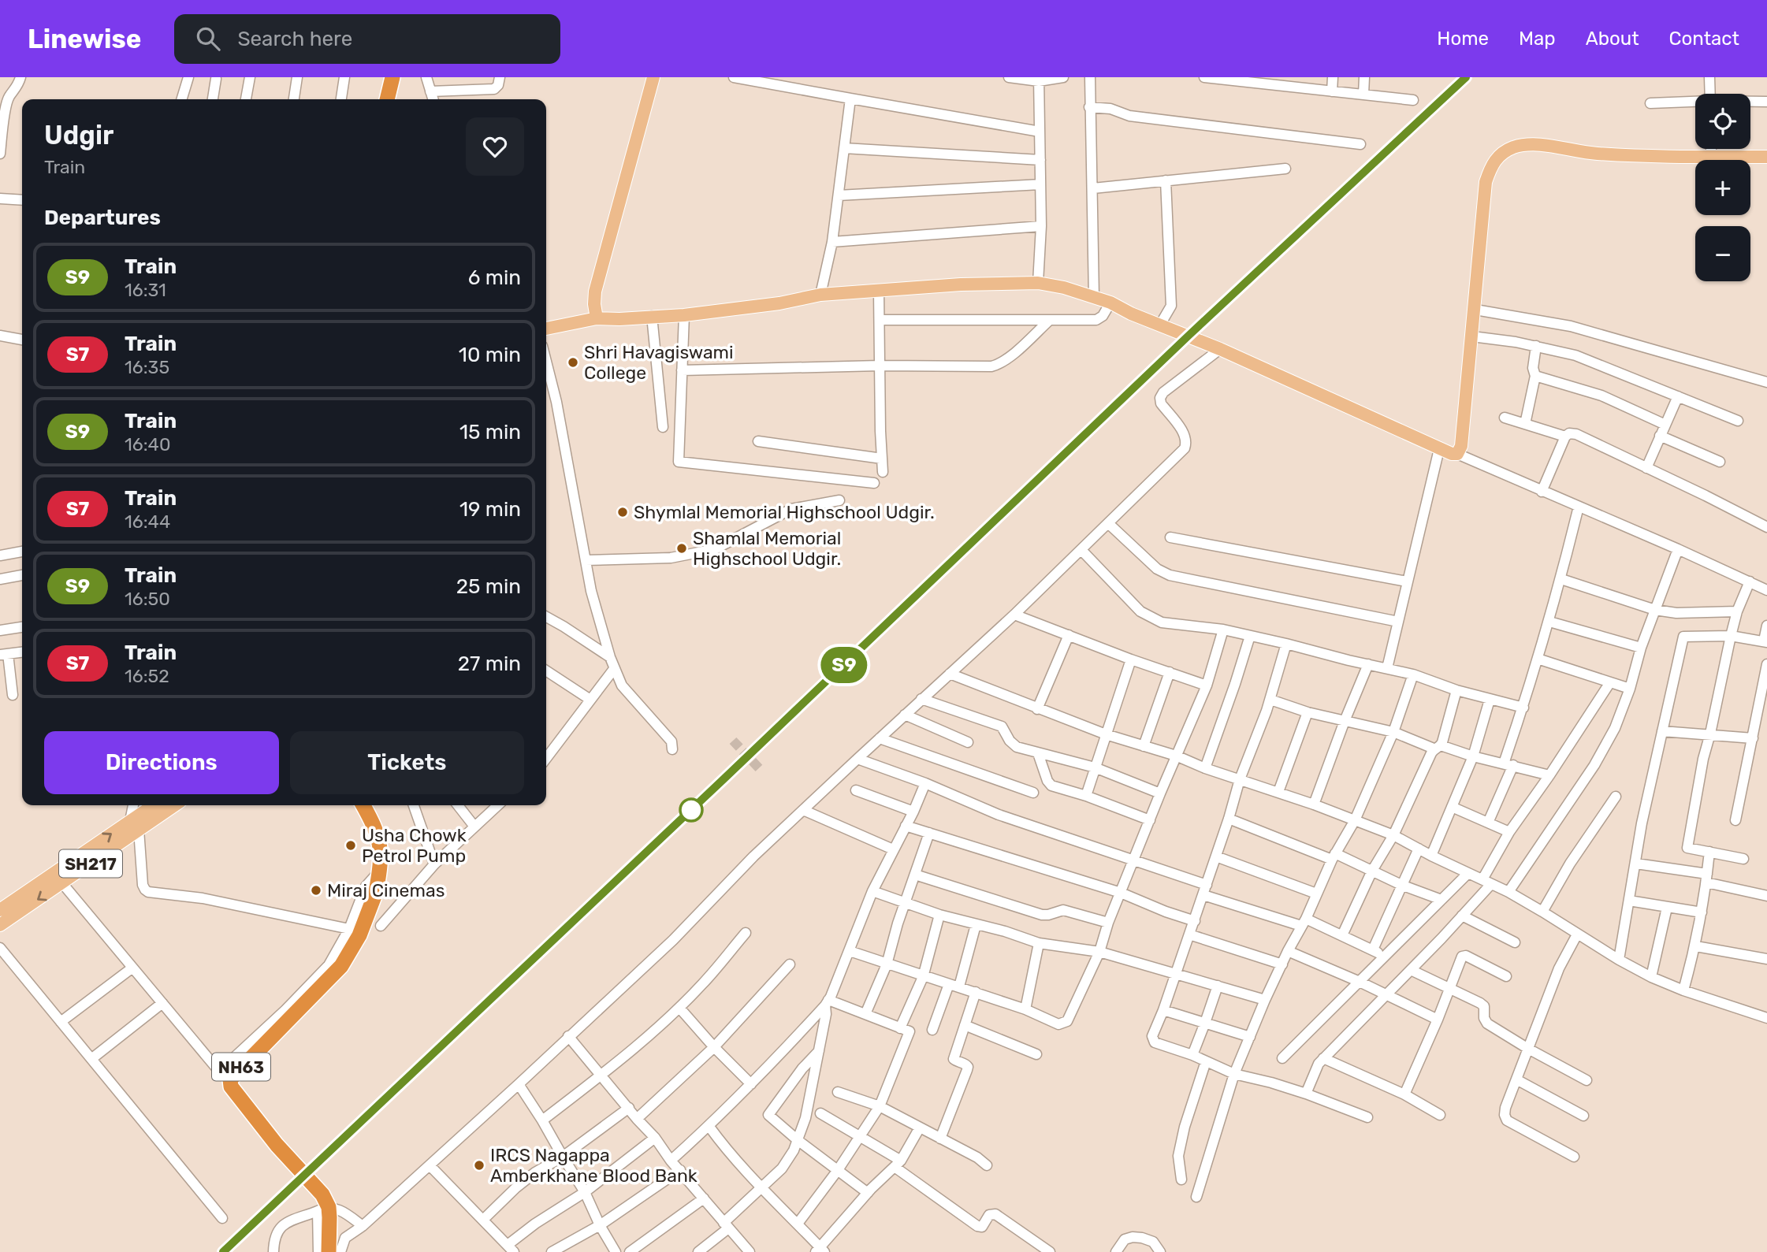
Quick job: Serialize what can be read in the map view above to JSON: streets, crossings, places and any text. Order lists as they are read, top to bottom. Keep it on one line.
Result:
{"streets":{"highway":["NH63"],"main road":["SH217"]},"places":["Shri Havagiswami College","Shymlal Memorial Highschool Udgir.","Shamlal Memorial Highschool Udgir.","Usha Chowk Petrol Pump","Miraj Cinemas","IRCS Nagappa Amberkhane Blood Bank"],"page":{"header":"Linewise","search":"Search here","nav":["Home","Map","About","Contact"],"on_map":"S9","map_buttons":["+","−"],"heading":[["Udgir","Train"],"Departures"],"list":[{"mark":"S9","name":"Train","note":"16:31","value":"6 min"},{"mark":"S7","name":"Train","note":"16:35","value":"10 min"},{"mark":"S9","name":"Train","note":"16:40","value":"15 min"},{"mark":"S7","name":"Train","note":"16:44","value":"19 min"},{"mark":"S9","name":"Train","note":"16:50","value":"25 min"},{"mark":"S7","name":"Train","note":"16:52","value":"27 min"}],"buttons":["Directions","Tickets"]}}
